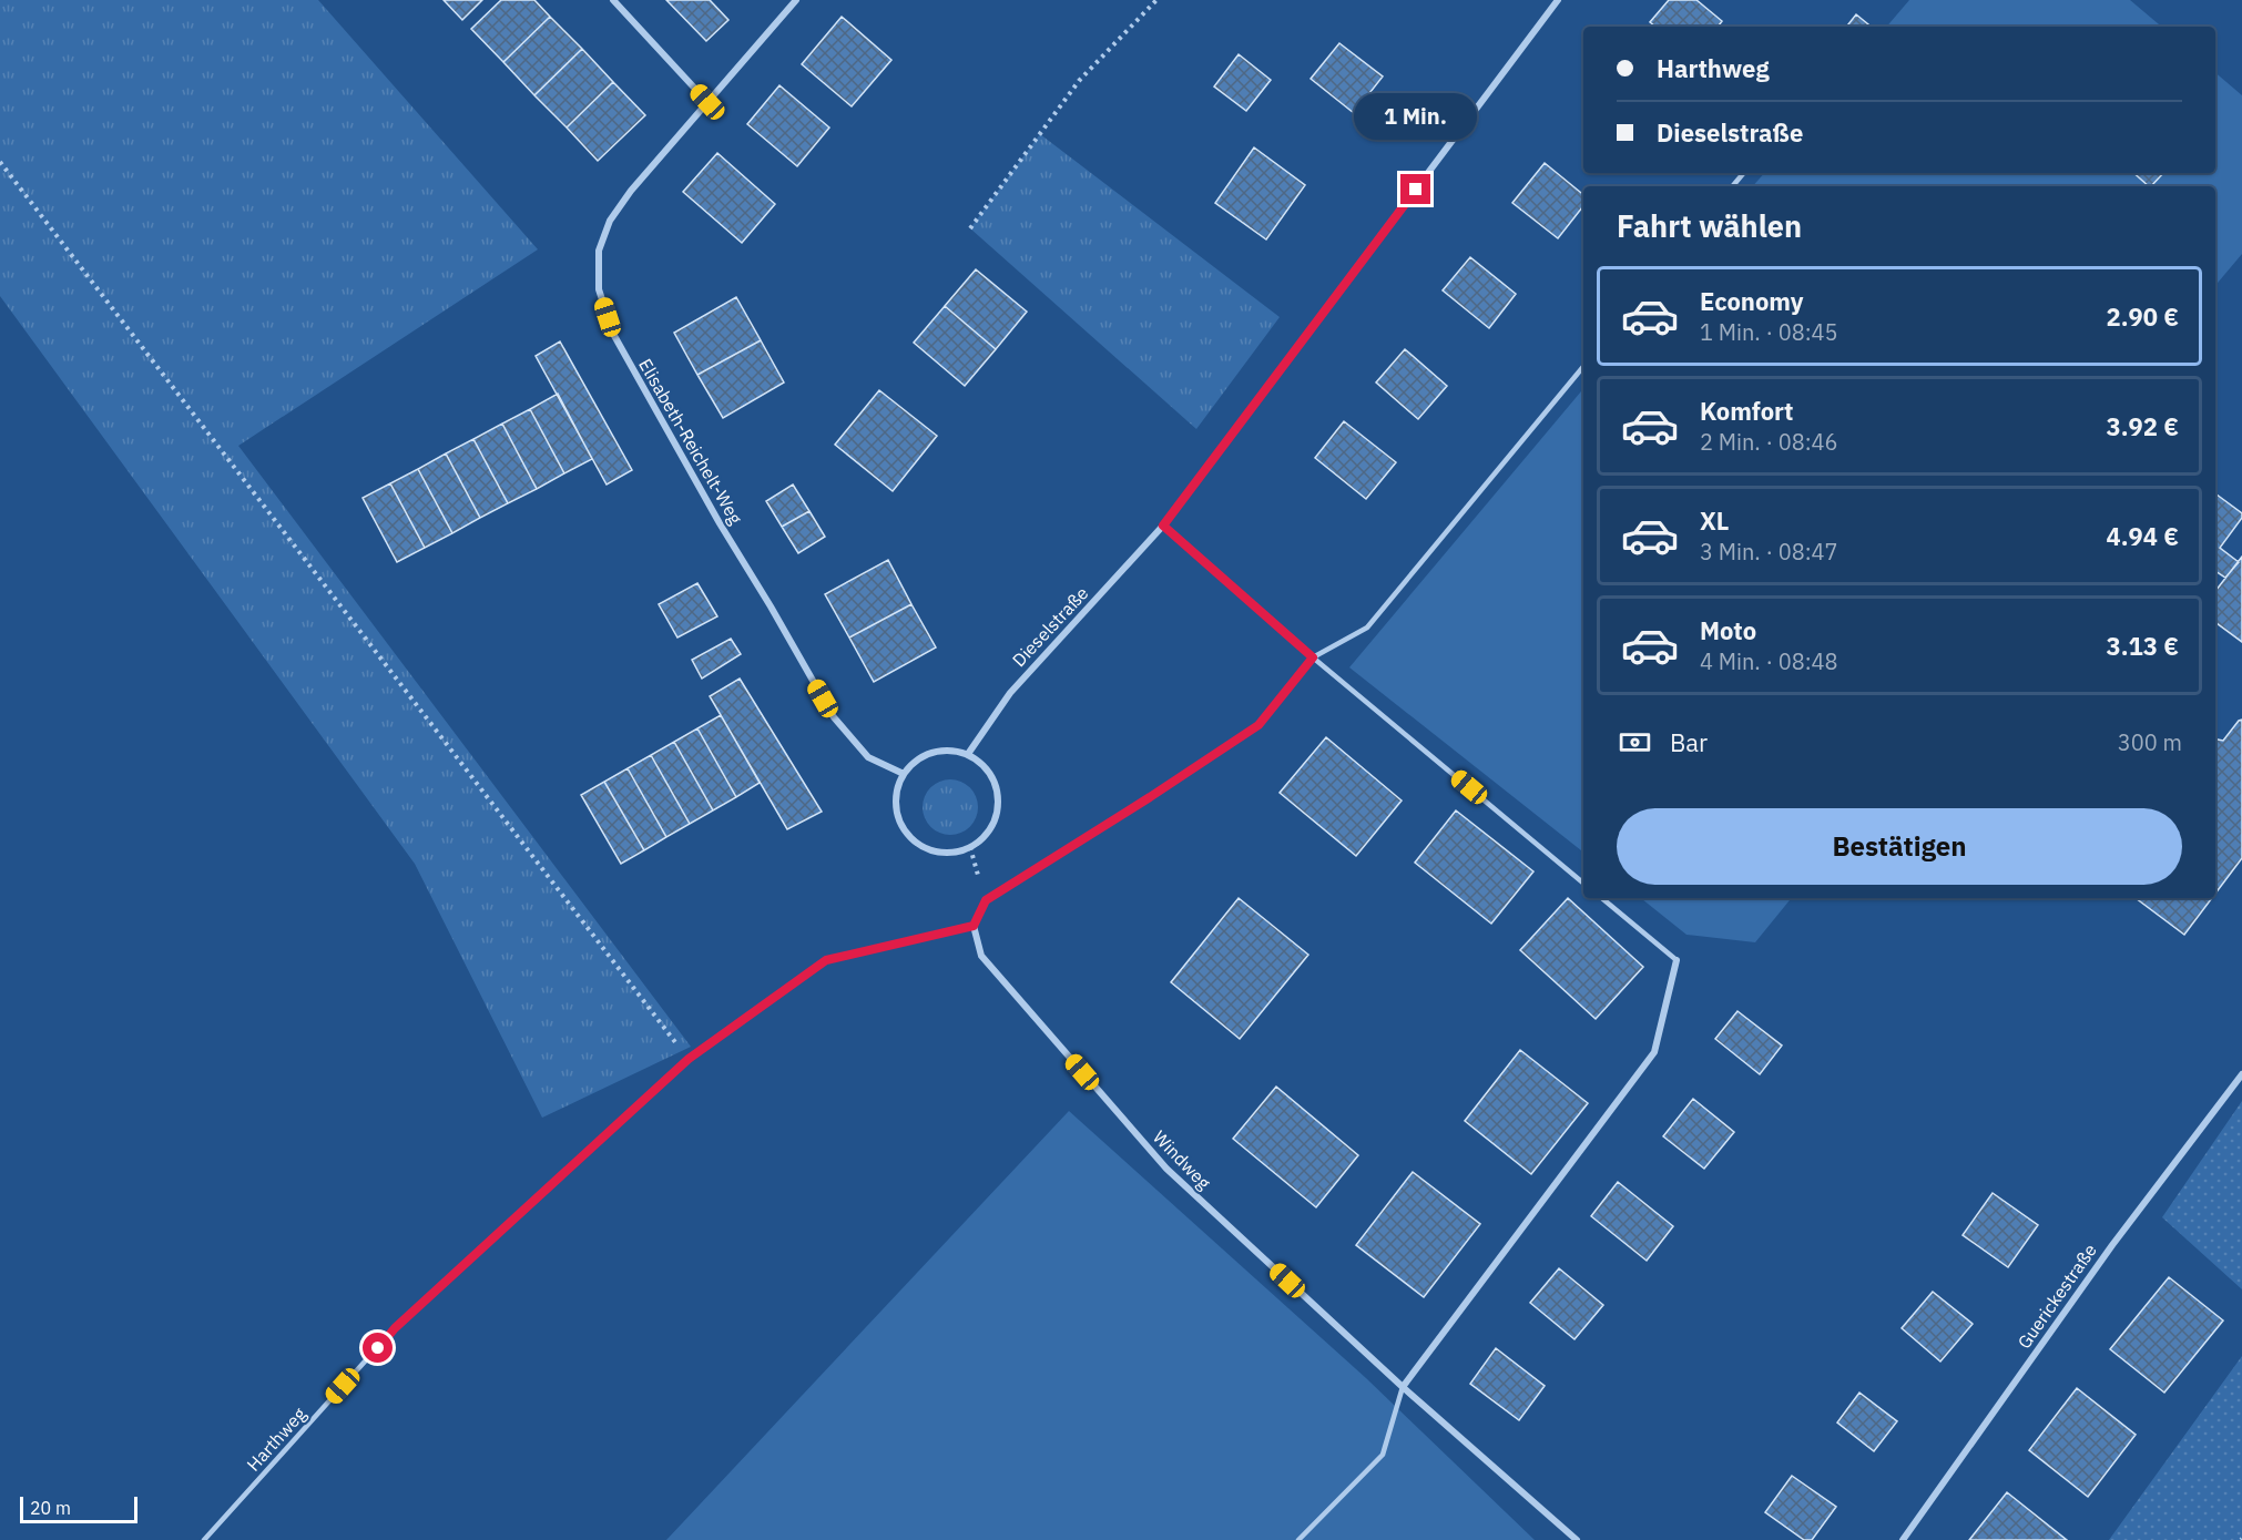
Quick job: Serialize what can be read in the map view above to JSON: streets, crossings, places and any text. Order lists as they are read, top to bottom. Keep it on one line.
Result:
{"streets":{"street":["Elisabeth-Reichelt-Weg","Dieselstraße","Windweg","Guerickestraße"],"lane":["Harthweg"]},"crossings":[["Elisabeth-Reichelt-Weg","Dieselstraße"],["Windweg","Harthweg"]],"scale_bar":"20 m","page":{"banner":["Harthweg","Dieselstraße"],"bubble":"1 Min.","heading":"Fahrt wählen","list":[{"name":"Economy","note":"1 Min. · 08:45","value":"2.90 €"},{"name":"Komfort","note":"2 Min. · 08:46","value":"3.92 €"},{"name":"XL","note":"3 Min. · 08:47","value":"4.94 €"},{"name":"Moto","note":"4 Min. · 08:48","value":"3.13 €"}],"pay":["Bar","300 m"],"buttons":"Bestätigen","scale":"20 m"}}
